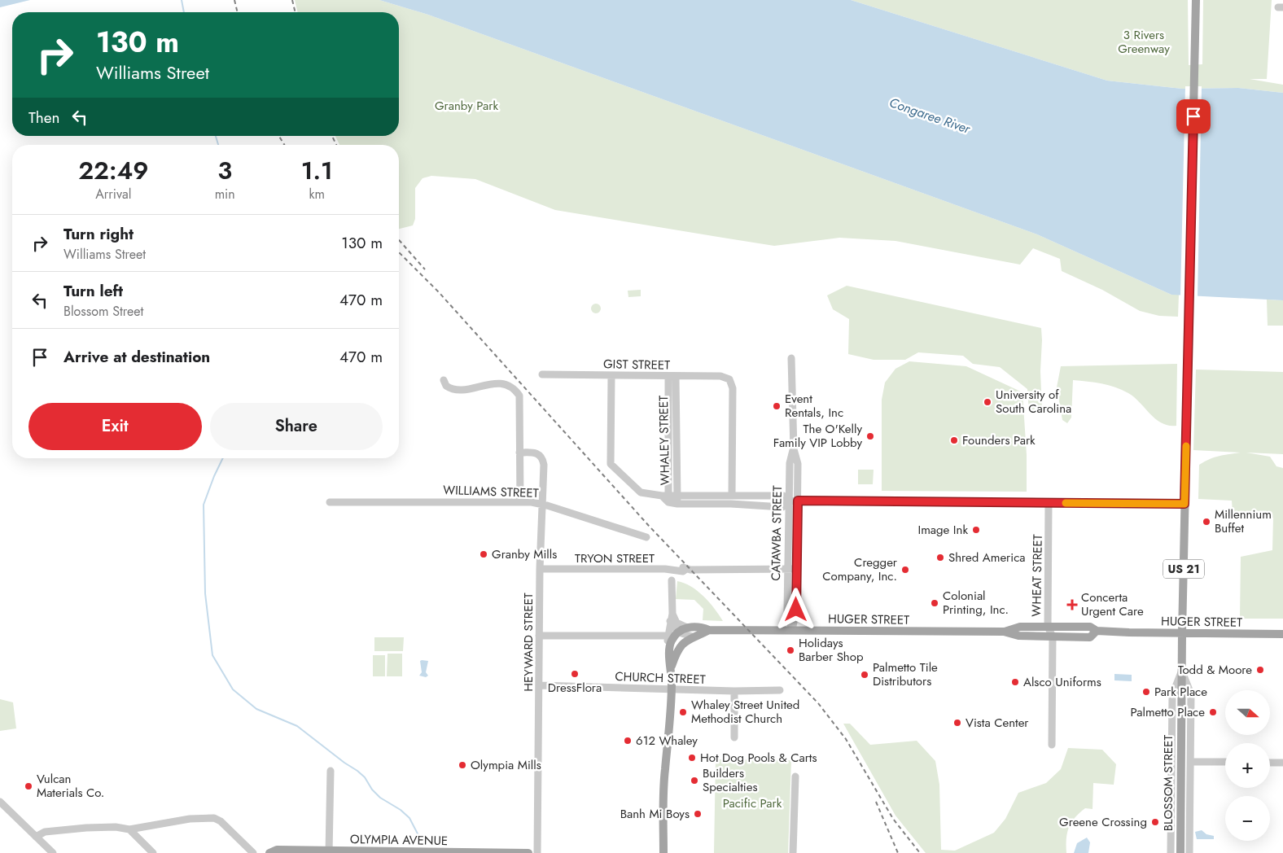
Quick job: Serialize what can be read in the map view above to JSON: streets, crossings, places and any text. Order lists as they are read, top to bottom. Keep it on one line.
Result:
{"streets":{"main road":["US 21","HUGER STREET","BLOSSOM STREET","OLYMPIA AVENUE"],"street":["GIST STREET","WHALEY STREET","WILLIAMS STREET","CATAWBA STREET","TRYON STREET","WHEAT STREET","HEYWARD STREET","CHURCH STREET"]},"crossings":[["GIST STREET","WHALEY STREET"],["WILLIAMS STREET","HEYWARD STREET"],["CATAWBA STREET","TRYON STREET"],["CATAWBA STREET","HUGER STREET"],["TRYON STREET","HEYWARD STREET"],["WHEAT STREET","HUGER STREET"],["HUGER STREET","BLOSSOM STREET"],["HEYWARD STREET","CHURCH STREET"]],"water":["Congaree River"],"parks":["3 Rivers Greenway","Granby Park","Pacific Park"],"places":{"other":["University of South Carolina","Event Rentals, Inc","The O'Kelly Family VIP Lobby","Founders Park","Millennium Buffet","Image Ink","Granby Mills","Shred America","Cregger Company, Inc.","Colonial Printing, Inc.","Holidays Barber Shop","Todd & Moore","DressFlora","Palmetto Tile Distributors","Alsco Uniforms","Park Place","Whaley Street United Methodist Church","Palmetto Place","Vista Center","612 Whaley","Hot Dog Pools & Carts","Olympia Mills","Builders Specialties","Vulcan Materials Co.","Banh Mi Boys","Greene Crossing"],"health":["Concerta Urgent Care"]},"north":"right","page":{"turn":["130 m","Williams Street"],"then":"Then","eta":["22:49","Arrival","3","min","1.1","km"],"list":[{"name":"Turn right","note":"Williams Street","value":"130 m"},{"name":"Turn left","note":"Blossom Street","value":"470 m"},{"name":"Arrive at destination","value":"470 m"}],"buttons":["Exit","Share"],"map_buttons":["+","−"]}}
